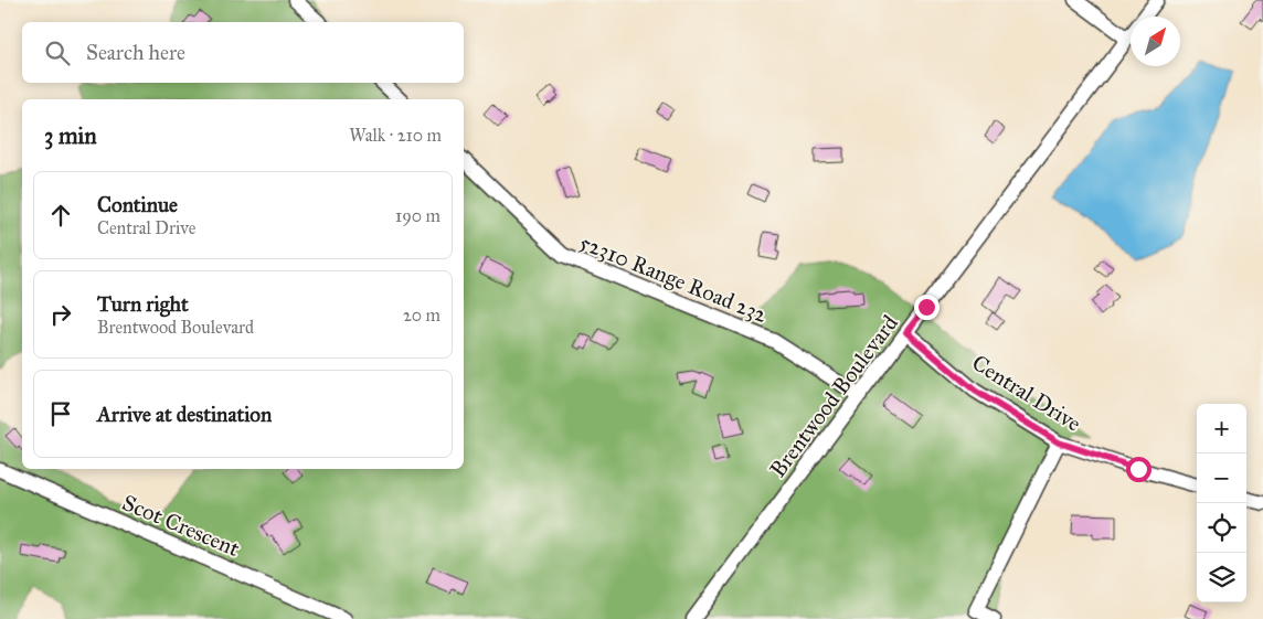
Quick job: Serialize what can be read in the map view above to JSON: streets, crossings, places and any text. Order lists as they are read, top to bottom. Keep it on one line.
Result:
{"streets":{"street":["52310 Range Road 232","Central Drive","Brentwood Boulevard","Scot Crescent"]},"crossings":[["52310 Range Road 232","Brentwood Boulevard"],["Central Drive","Brentwood Boulevard"]],"north":"top right","page":{"search":"Search here","heading":["3 min","Walk · 210 m"],"list":[["Continue","Central Drive","190 m"],["Turn right","Brentwood Boulevard","20 m"],"Arrive at destination"],"map_buttons":["+","−"]}}
